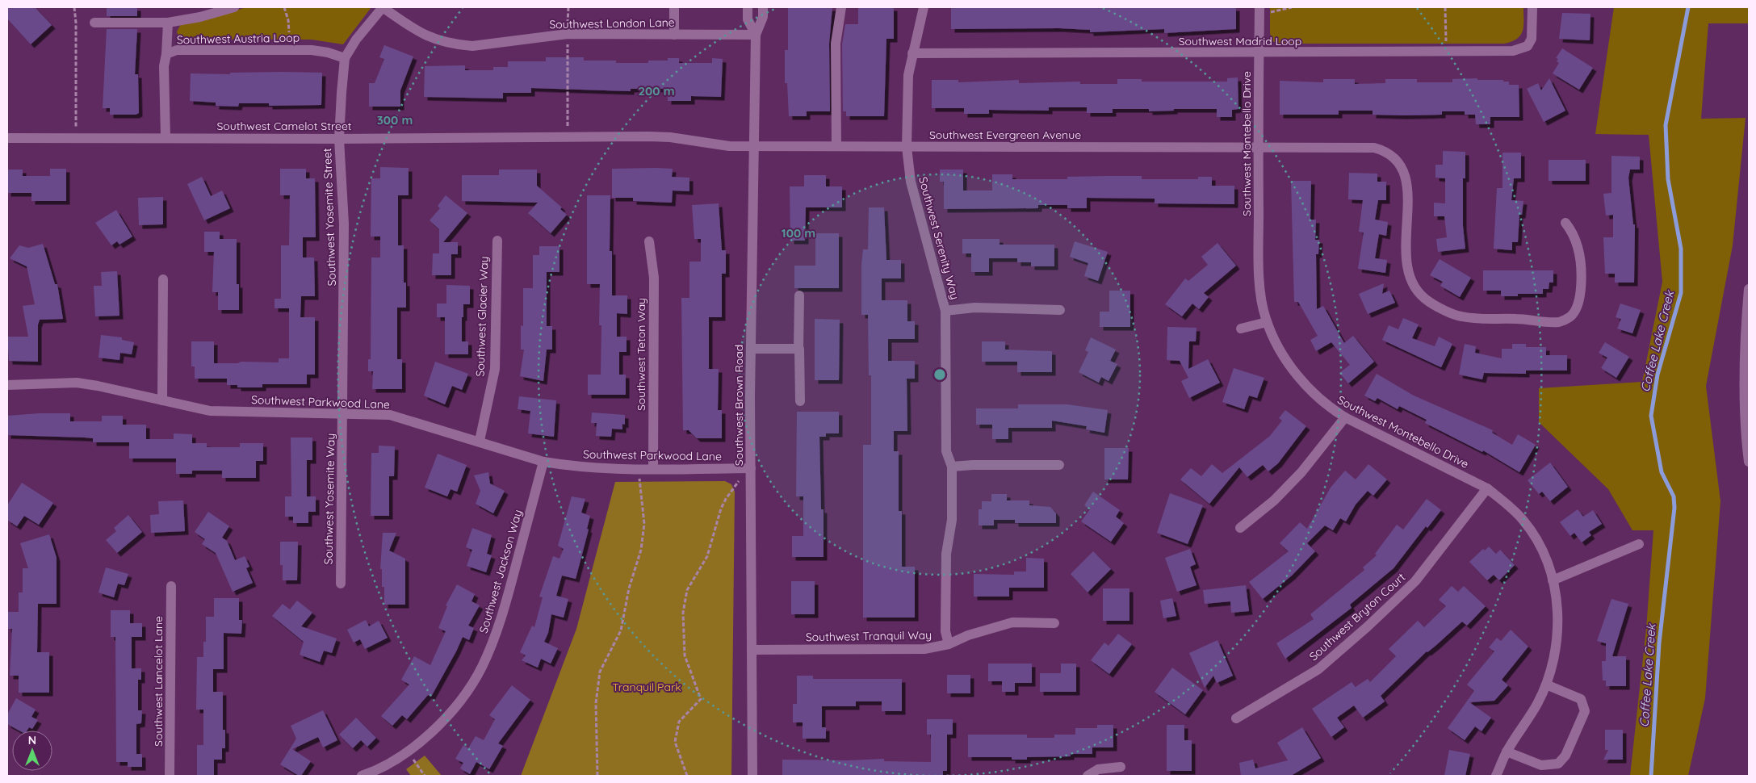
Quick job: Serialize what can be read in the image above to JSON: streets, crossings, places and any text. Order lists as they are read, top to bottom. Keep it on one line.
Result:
{"streets":{"street":["Southwest London Lane","Southwest Austria Loop","Southwest Madrid Loop","Southwest Camelot Street","Southwest Evergreen Avenue","Southwest Montebello Drive","Southwest Yosemite Street","Southwest Serenity Way","Southwest Glacier Way","Southwest Teton Way","Southwest Parkwood Lane","Southwest Brown Road","Southwest Yosemite Way","Southwest Jackson Way","Southwest Bryton Court","Southwest Tranquil Way","Southwest Lancelot Lane"]},"crossings":[["Southwest London Lane","Southwest Yosemite Street"],["Southwest London Lane","Southwest Brown Road"],["Southwest Austria Loop","Southwest Camelot Street"],["Southwest Austria Loop","Southwest Yosemite Street"],["Southwest Madrid Loop","Southwest Montebello Drive"],["Southwest Madrid Loop","Southwest Serenity Way"],["Southwest Camelot Street","Southwest Evergreen Avenue"],["Southwest Camelot Street","Southwest Yosemite Street"],["Southwest Camelot Street","Southwest Brown Road"],["Southwest Evergreen Avenue","Southwest Montebello Drive"],["Southwest Evergreen Avenue","Southwest Serenity Way"],["Southwest Evergreen Avenue","Southwest Brown Road"],["Southwest Montebello Drive","Southwest Bryton Court"],["Southwest Yosemite Street","Southwest Parkwood Lane"],["Southwest Yosemite Street","Southwest Yosemite Way"],["Southwest Serenity Way","Southwest Tranquil Way"],["Southwest Glacier Way","Southwest Parkwood Lane"],["Southwest Teton Way","Southwest Parkwood Lane"],["Southwest Parkwood Lane","Southwest Brown Road"],["Southwest Parkwood Lane","Southwest Yosemite Way"],["Southwest Parkwood Lane","Southwest Jackson Way"],["Southwest Brown Road","Southwest Tranquil Way"]],"water":["Coffee Lake Creek"],"parks":["Tranquil Park"],"north":"top","rings":["200 m","300 m","100 m"]}
